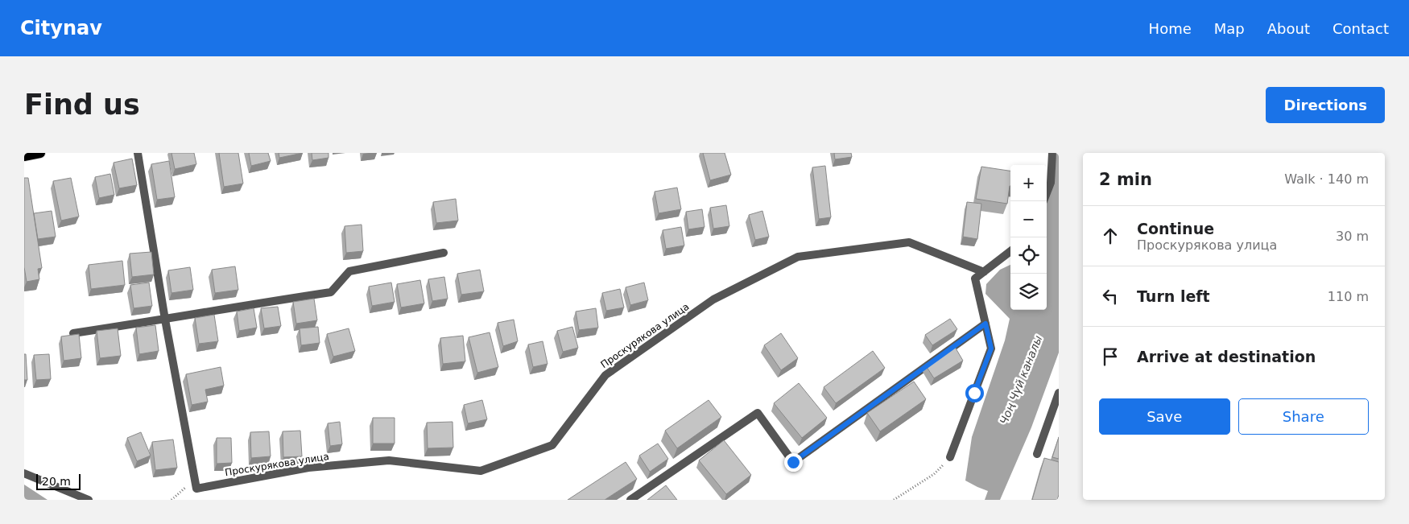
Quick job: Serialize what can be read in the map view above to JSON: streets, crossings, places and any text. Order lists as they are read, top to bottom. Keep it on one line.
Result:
{"streets":{"street":["Проскурякова улица"]},"water":["Чоң Чүй каналы"],"scale_bar":"20 m","page":{"header":"Citynav","nav":["Home","Map","About","Contact"],"buttons":["Directions",["Save","Share"]],"title":"Find us","heading":["2 min","Walk · 140 m"],"map_buttons":["+","−"],"list":[["Continue","Проскурякова улица","30 m"],["Turn left","110 m"],"Arrive at destination"],"scale":"20 m"}}
